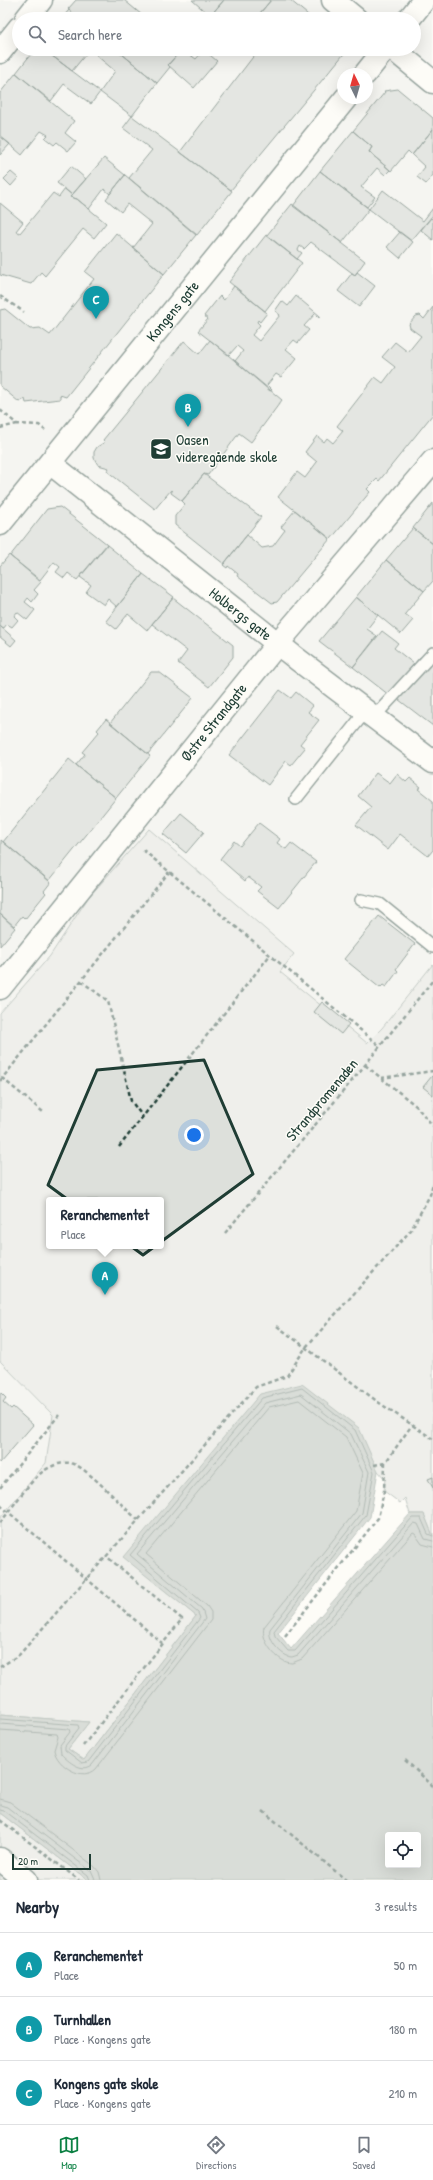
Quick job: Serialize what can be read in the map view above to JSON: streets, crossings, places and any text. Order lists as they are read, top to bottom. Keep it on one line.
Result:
{"streets":{"street":["Kongens gate","Holbergs gate","Østre Strandgate"],"path":["Strandpromenaden"]},"crossings":[["Kongens gate","Holbergs gate"],["Holbergs gate","Østre Strandgate"]],"places":{"school or university":["Oasen videregående skole"]},"scale_bar":"20 m","north":"top","page":{"search":"Search here","pins":["C","B","A"],"popup":["Reranchementet","Place"],"scale":"20 m","heading":["Nearby","3 results"],"list":[{"mark":"A","name":"Reranchementet","note":"Place","value":"50 m"},{"mark":"B","name":"Turnhallen","note":"Place · Kongens gate","value":"180 m"},{"mark":"C","name":"Kongens gate skole","note":"Place · Kongens gate","value":"210 m"}],"nav":["Map","Directions","Saved"]}}
